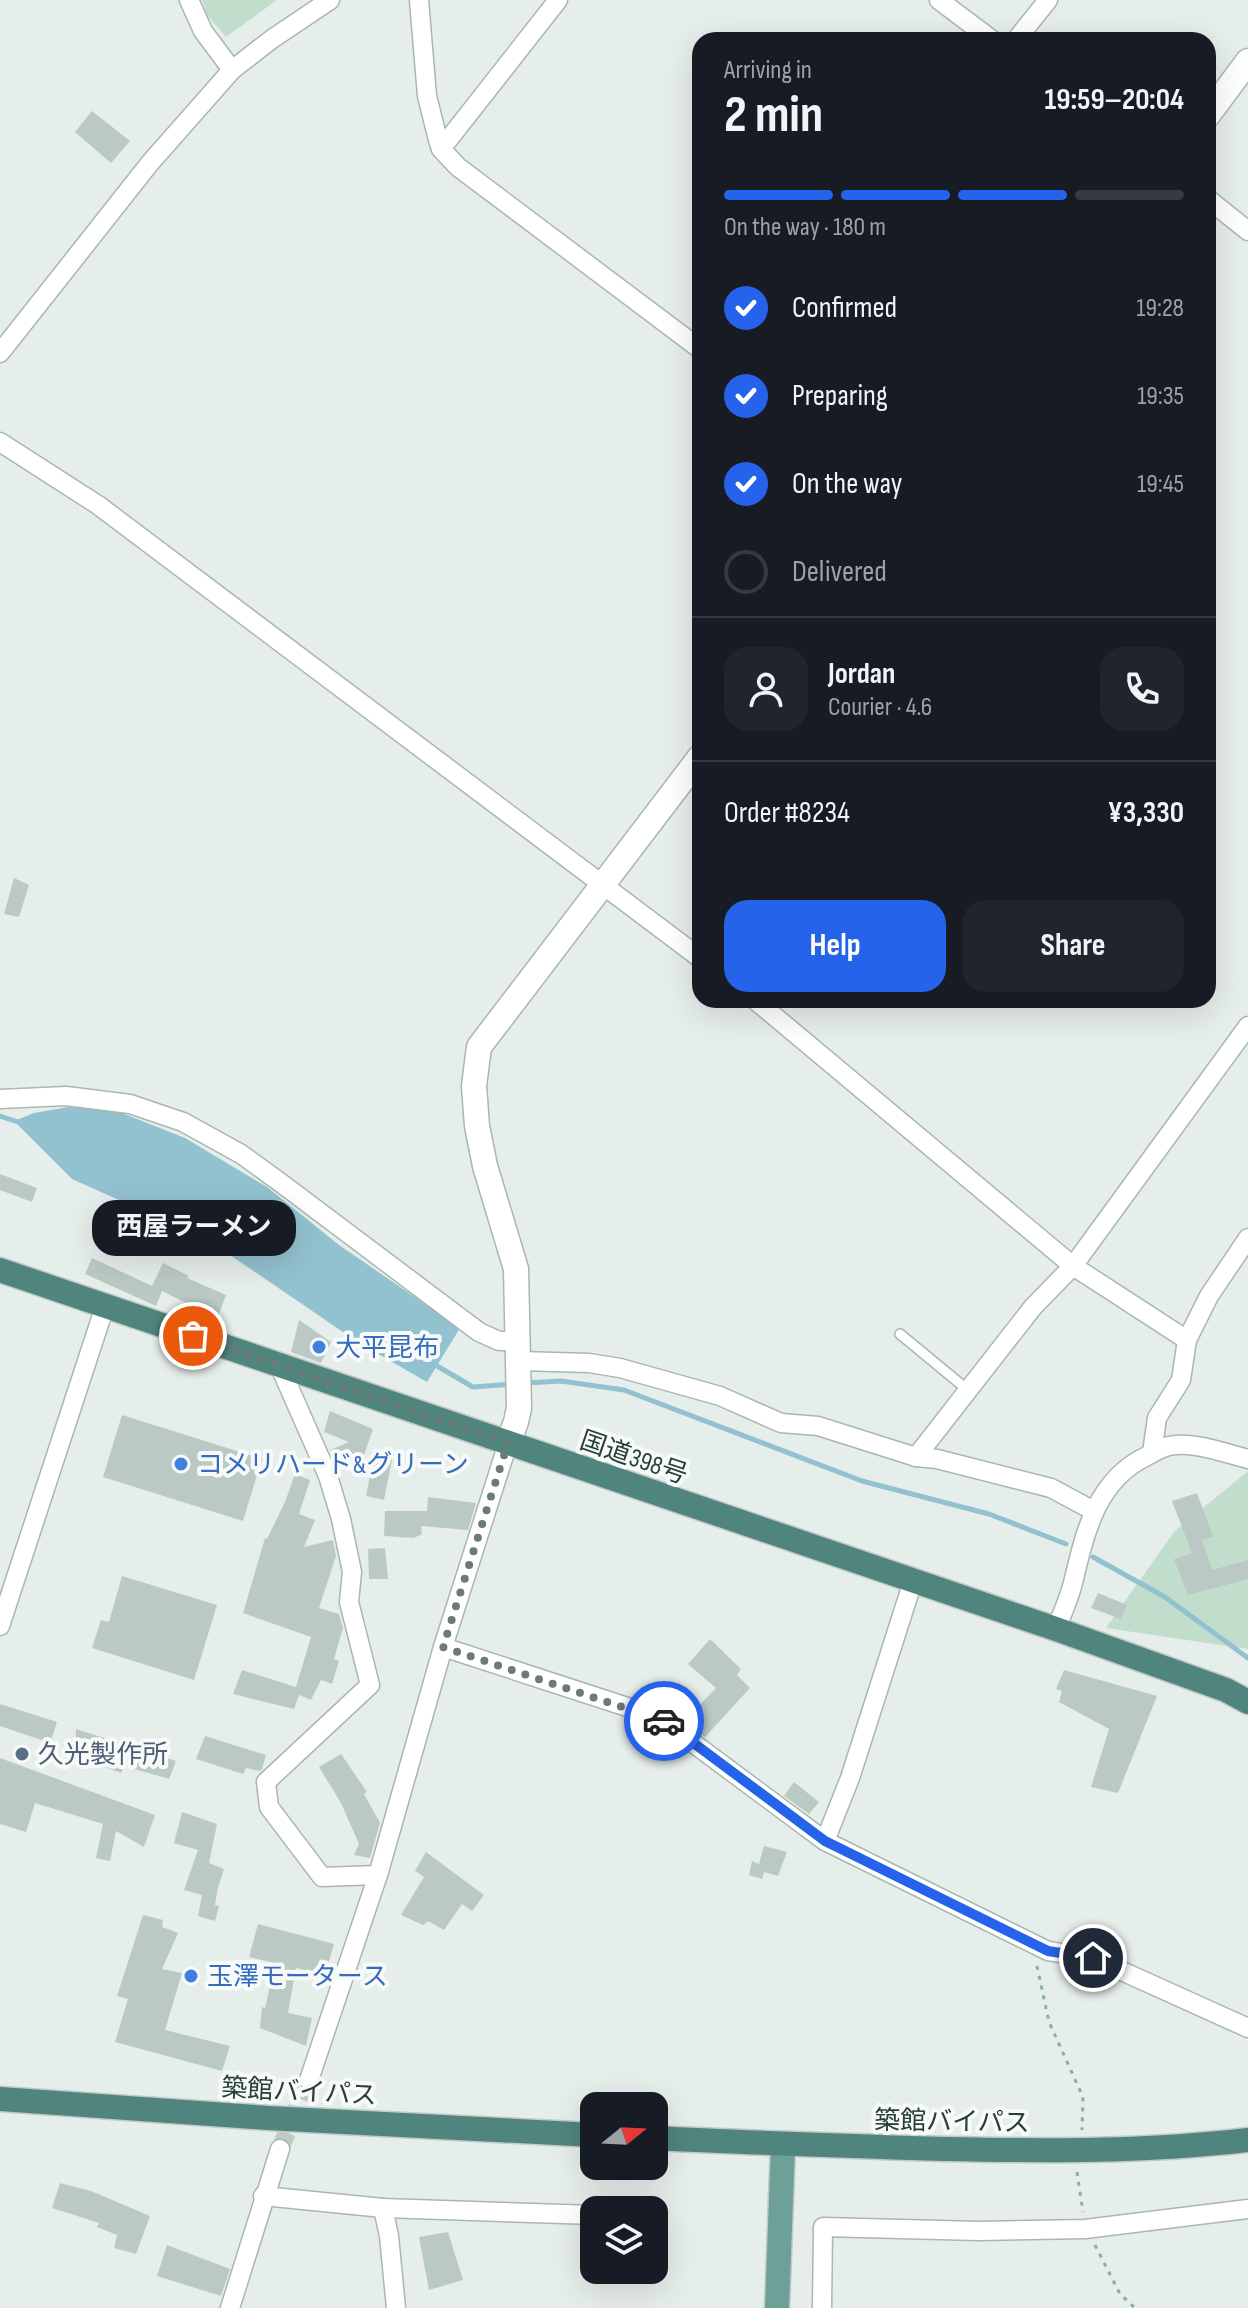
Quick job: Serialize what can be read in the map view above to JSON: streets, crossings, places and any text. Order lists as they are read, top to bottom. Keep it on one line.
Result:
{"streets":{"highway":["国道398号","築館バイパス"]},"places":["西屋ラーメン","大平昆布","コメリハード&グリーン","久光製作所","玉澤モータース"],"north":"right","page":{"heading":["2 min","Arriving in","19:59–20:04"],"panel":["Jordan","Courier · 4.6","Order #8234","¥3,330"],"bar":"On the way · 180 m","list":[["Confirmed","19:28"],["Preparing","19:35"],["On the way","19:45"],"Delivered"],"buttons":["Help","Share"],"bubble":"西屋ラーメン"}}
